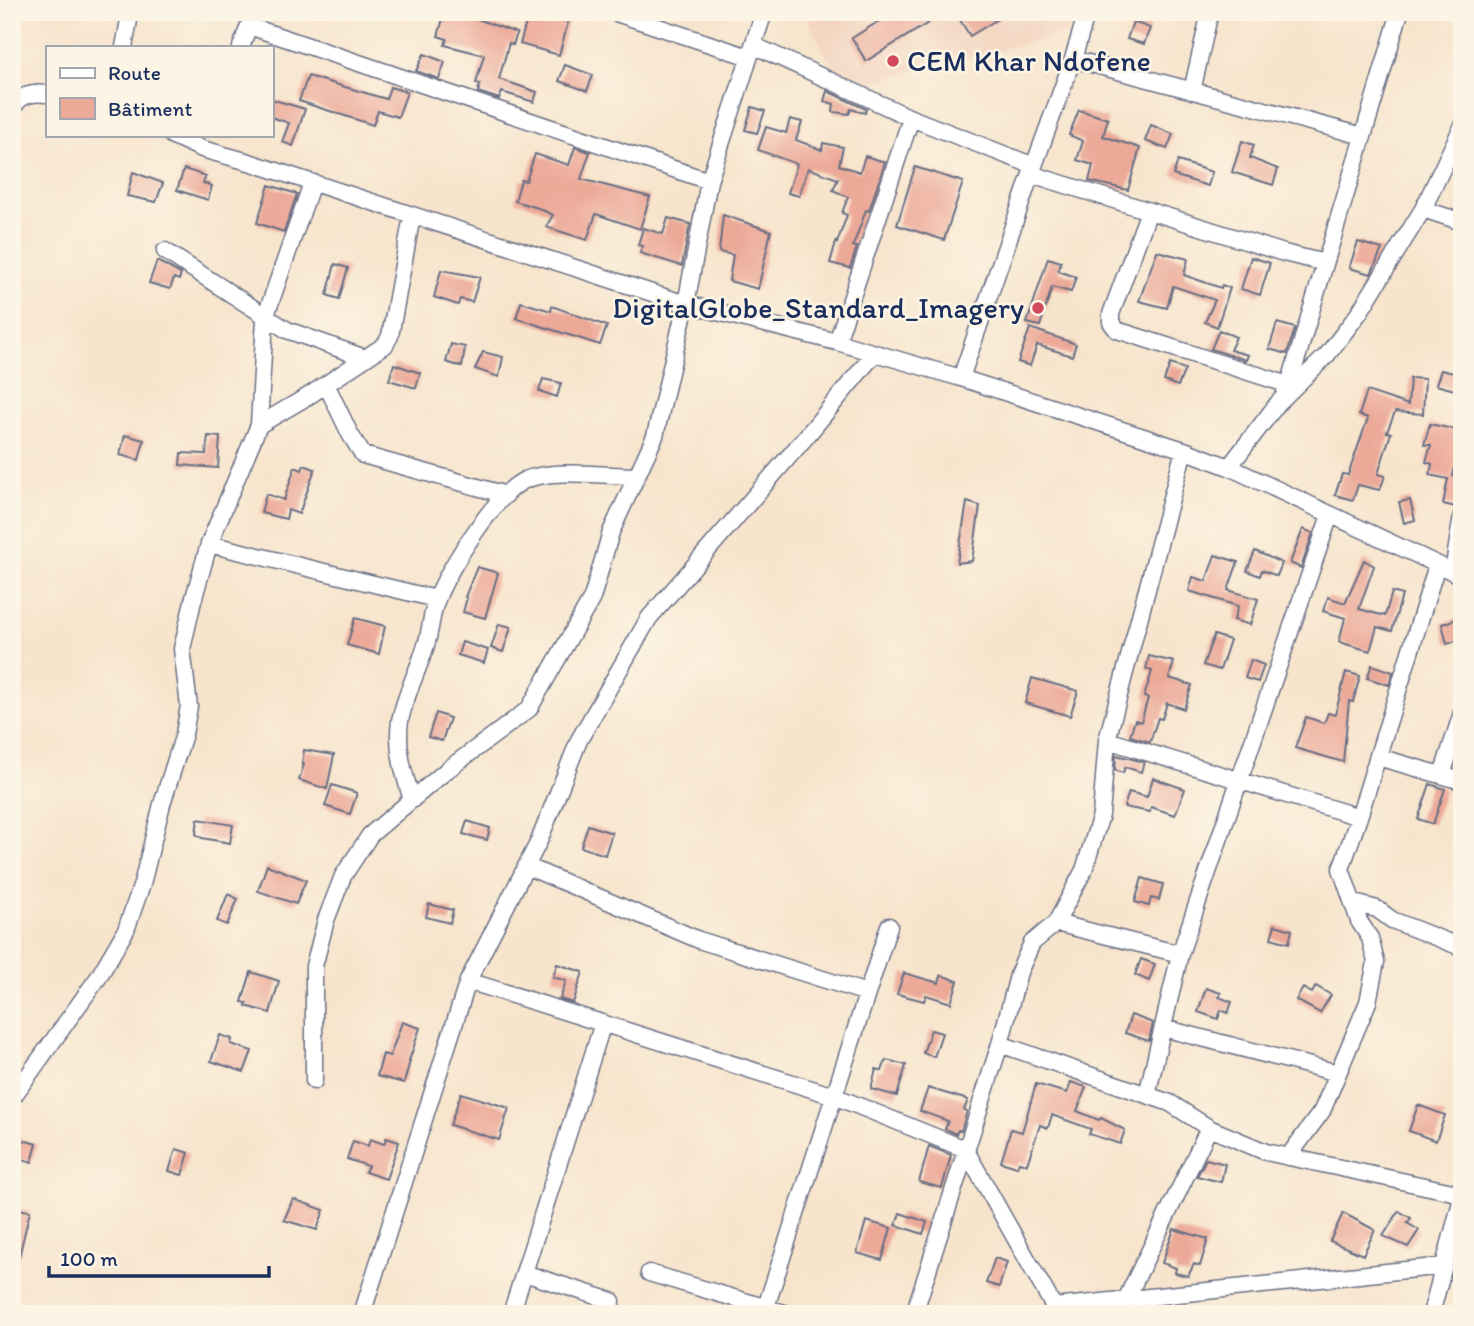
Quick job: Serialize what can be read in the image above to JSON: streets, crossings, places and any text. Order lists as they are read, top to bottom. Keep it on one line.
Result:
{"places":["CEM Khar Ndofene","DigitalGlobe_Standard_Imagery"],"legend":["Route","Bâtiment"],"scale_bar":"100 m"}
